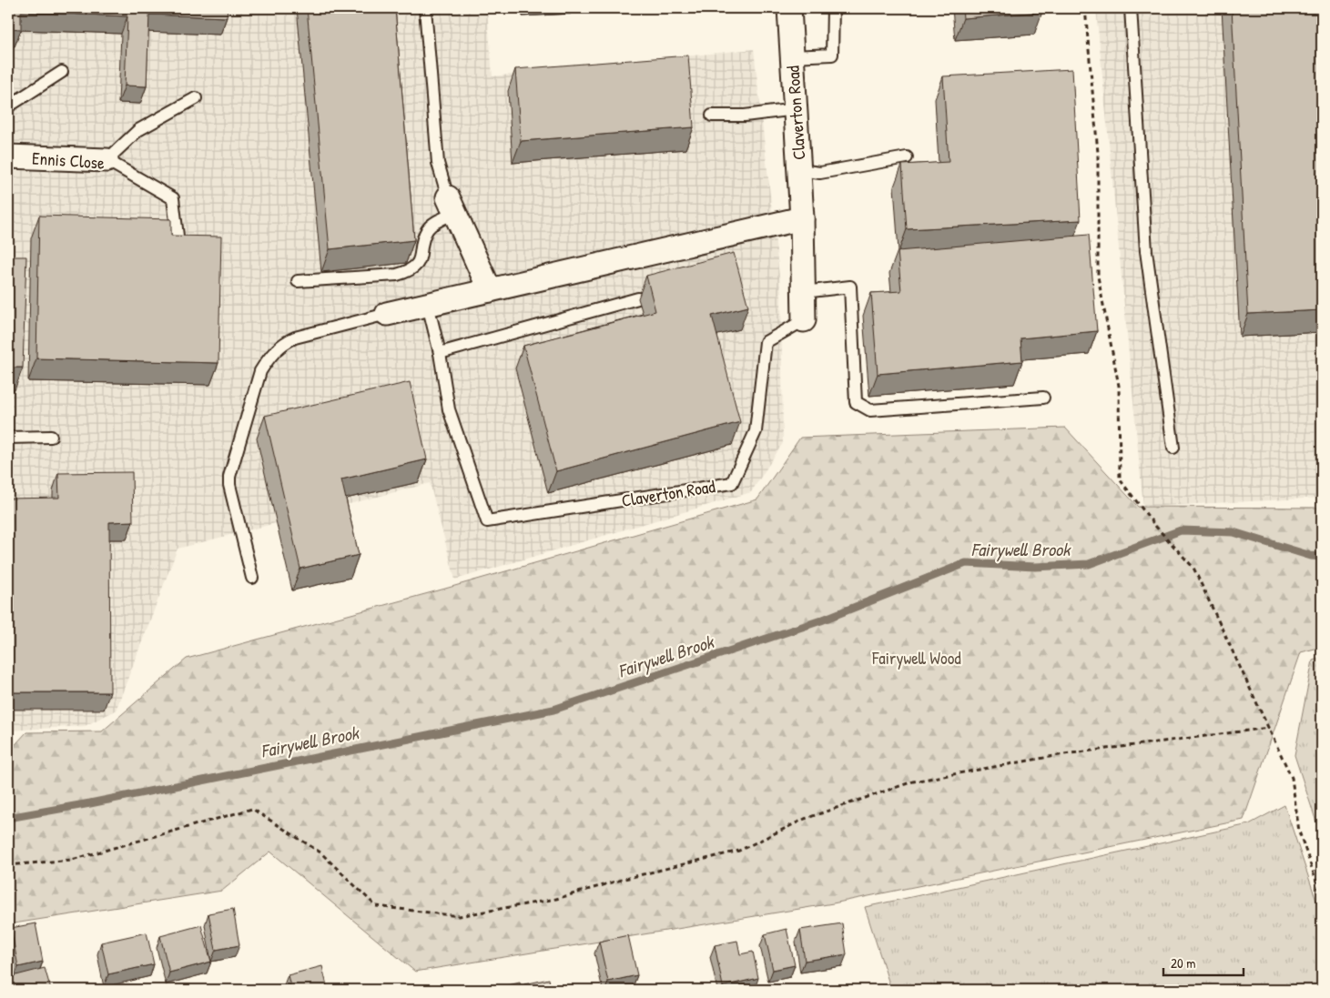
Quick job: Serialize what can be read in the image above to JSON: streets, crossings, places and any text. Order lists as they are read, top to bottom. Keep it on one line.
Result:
{"streets":{"street":["Claverton Road","Ennis Close"]},"water":["Fairywell Brook"],"parks":["Fairywell Wood"],"scale_bar":"20 m"}
